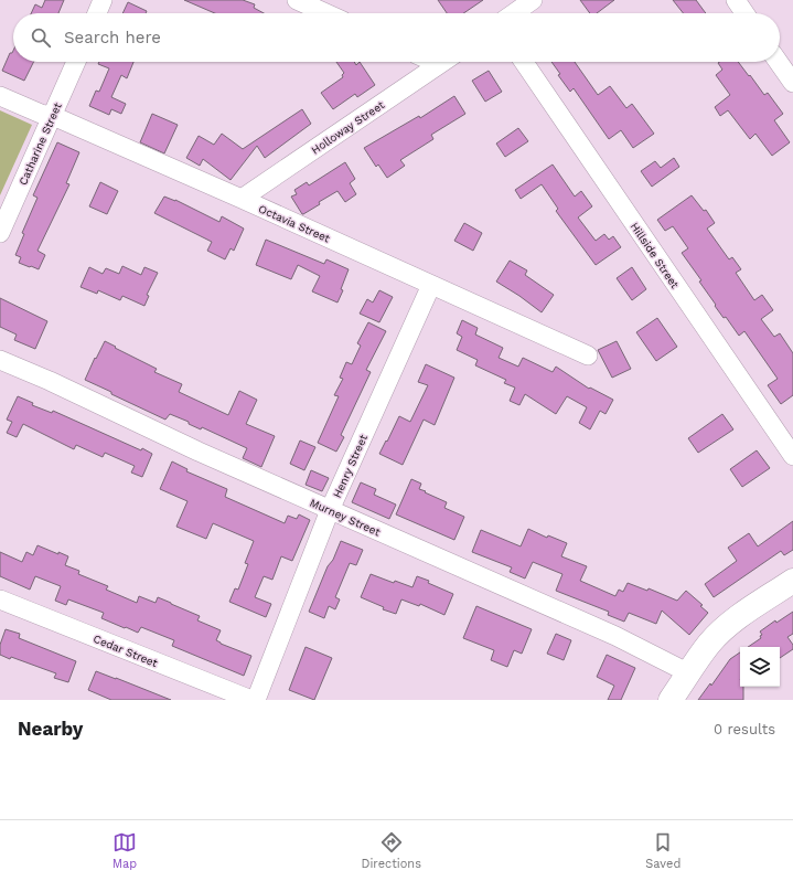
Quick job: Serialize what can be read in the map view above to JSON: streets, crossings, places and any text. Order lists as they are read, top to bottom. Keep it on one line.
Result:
{"streets":{"street":["Holloway Street","Catharine Street","Octavia Street","Hillside Street","Henry Street","Murney Street","Cedar Street"]},"crossings":[["Holloway Street","Octavia Street"],["Catharine Street","Octavia Street"],["Octavia Street","Henry Street"],["Henry Street","Murney Street"]],"page":{"search":"Search here","heading":["Nearby","0 results"],"nav":["Map","Directions","Saved"]}}
